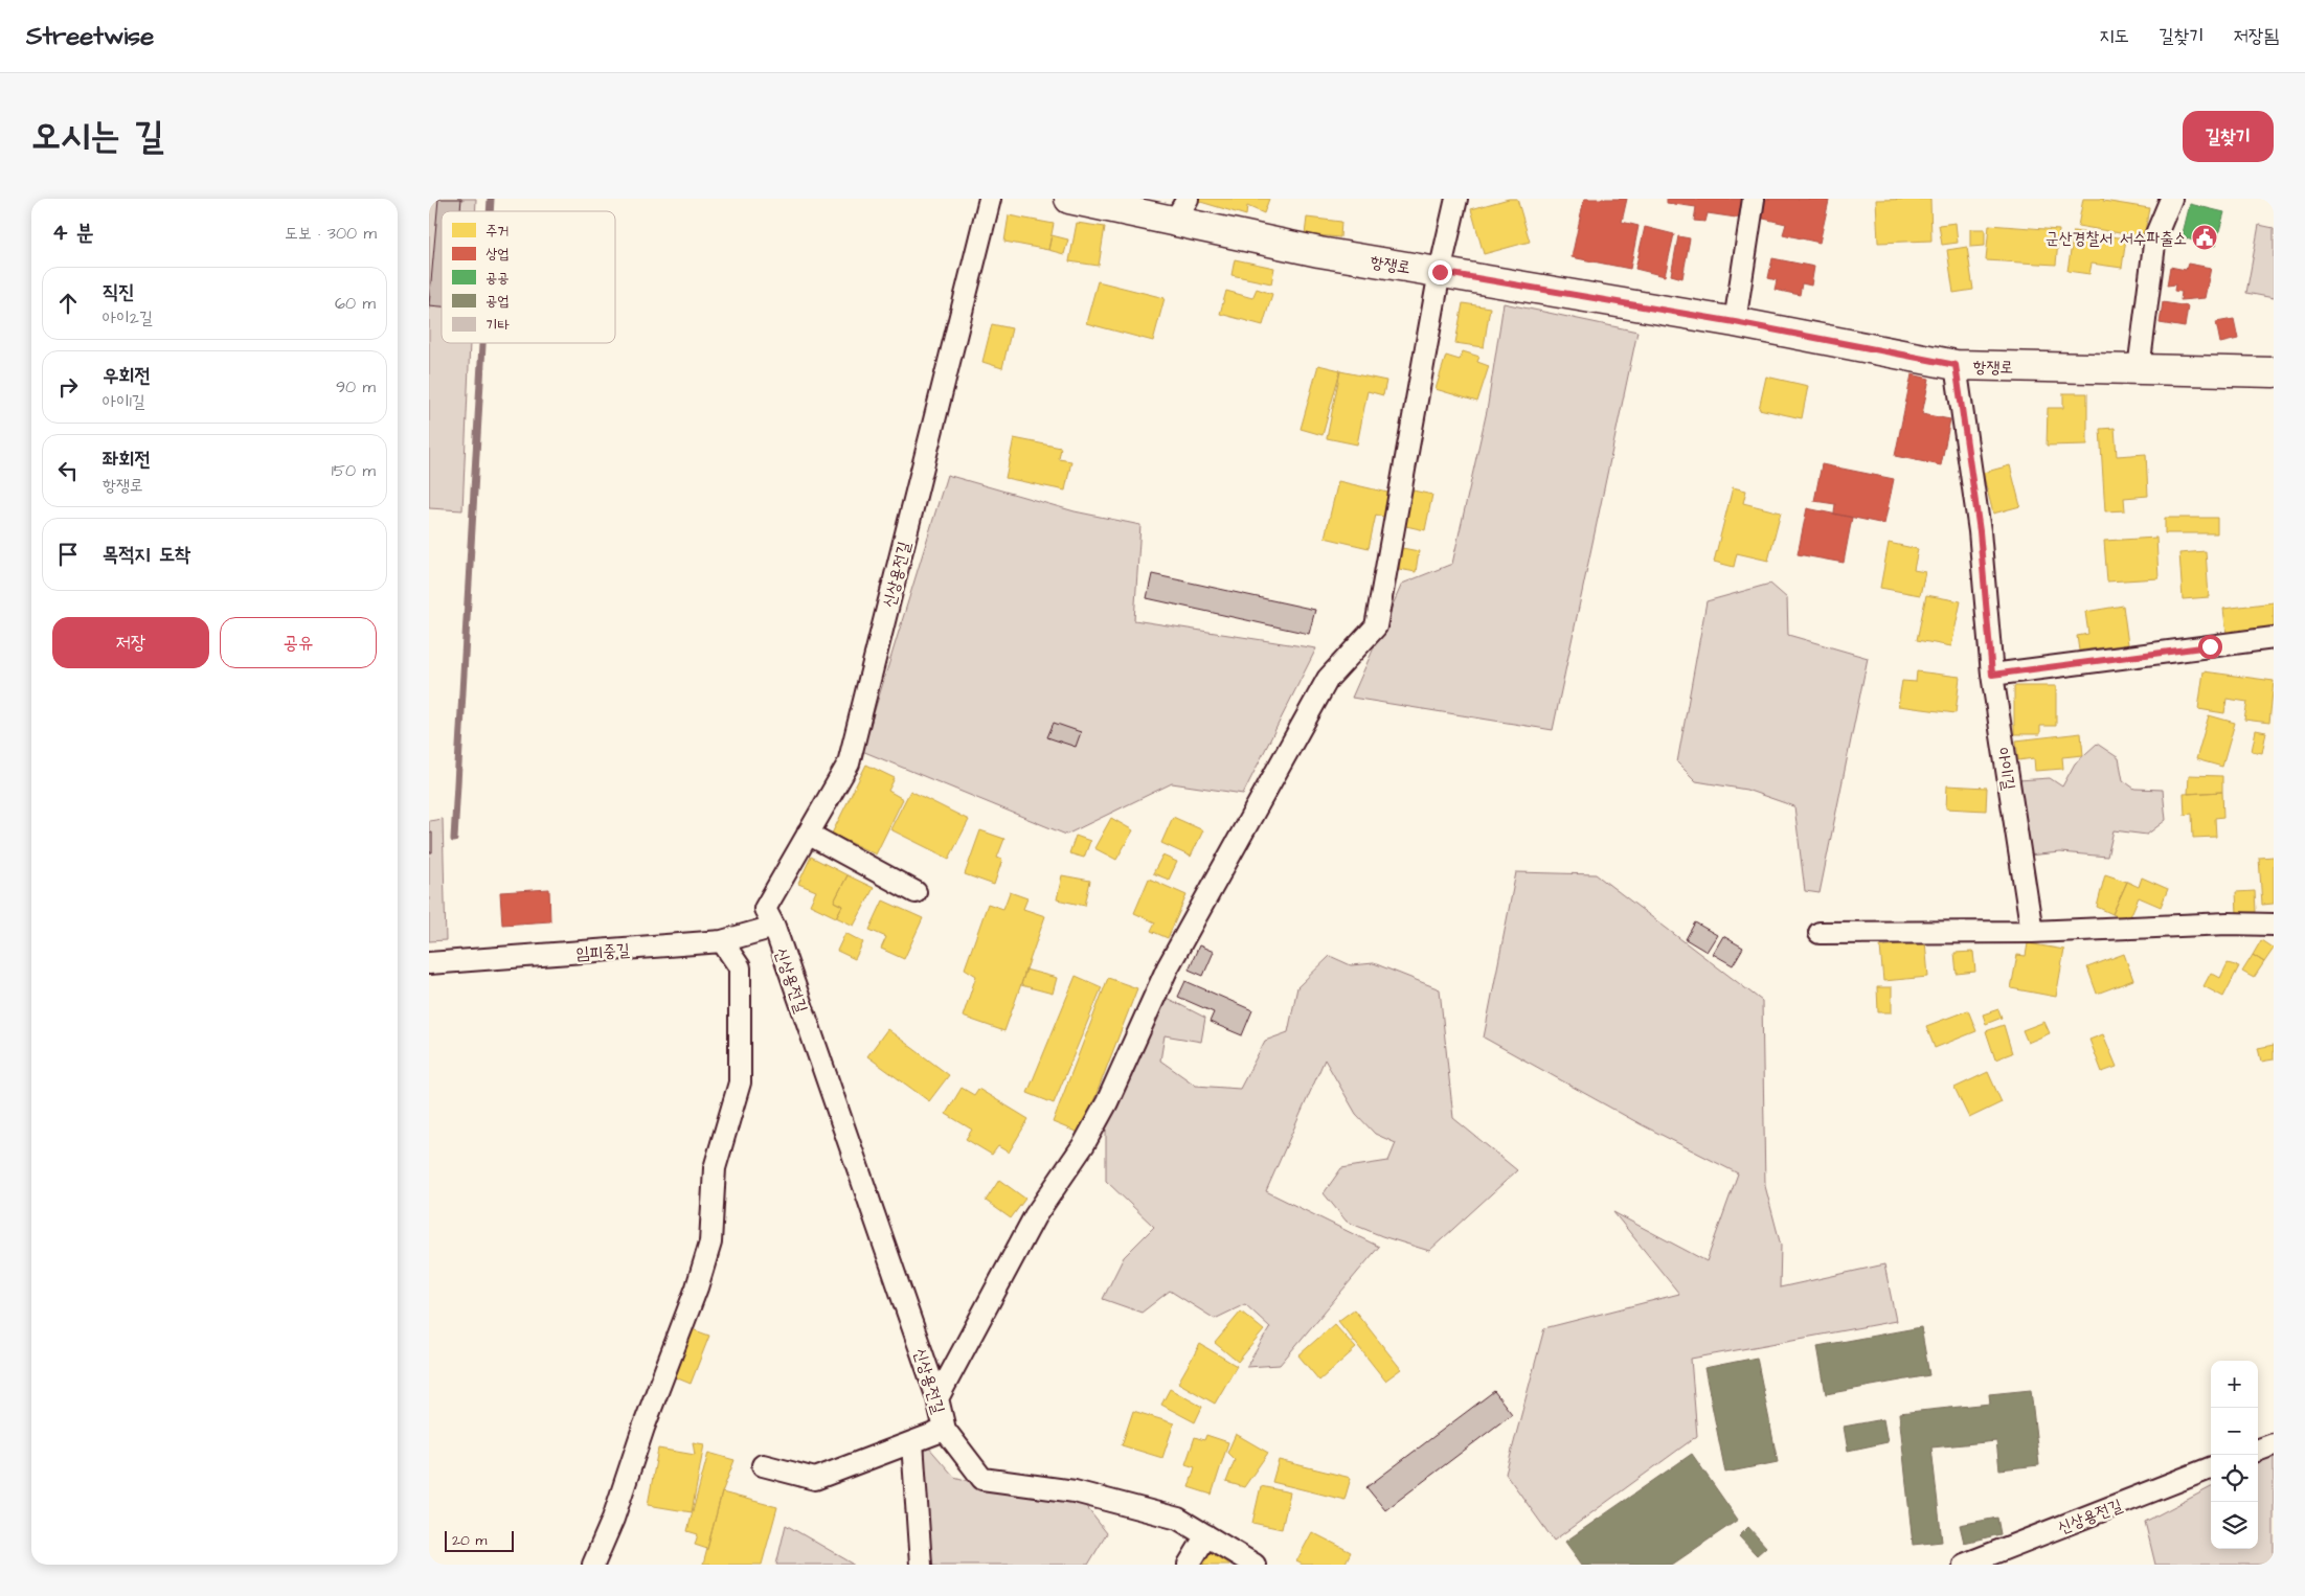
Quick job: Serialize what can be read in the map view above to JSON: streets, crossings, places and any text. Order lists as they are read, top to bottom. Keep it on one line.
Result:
{"streets":{"street":["항쟁로","신상용전길","아이1길","임피중길"]},"crossings":[["항쟁로","아이1길"],["신상용전길","임피중길"]],"places":{"public building":["군산경찰서 서수파출소"]},"legend":["주거","상업","공공","공업","기타"],"scale_bar":"20 m","page":{"header":"Streetwise","nav":["지도","길찾기","저장됨"],"title":"오시는 길","buttons":["길찾기",["저장","공유"]],"heading":["4 분","도보 · 300 m"],"list":[["직진","아이2길","60 m"],["우회전","아이1길","90 m"],["좌회전","항쟁로","150 m"],"목적지 도착"],"map_buttons":["+","−"],"scale":"20 m"}}
